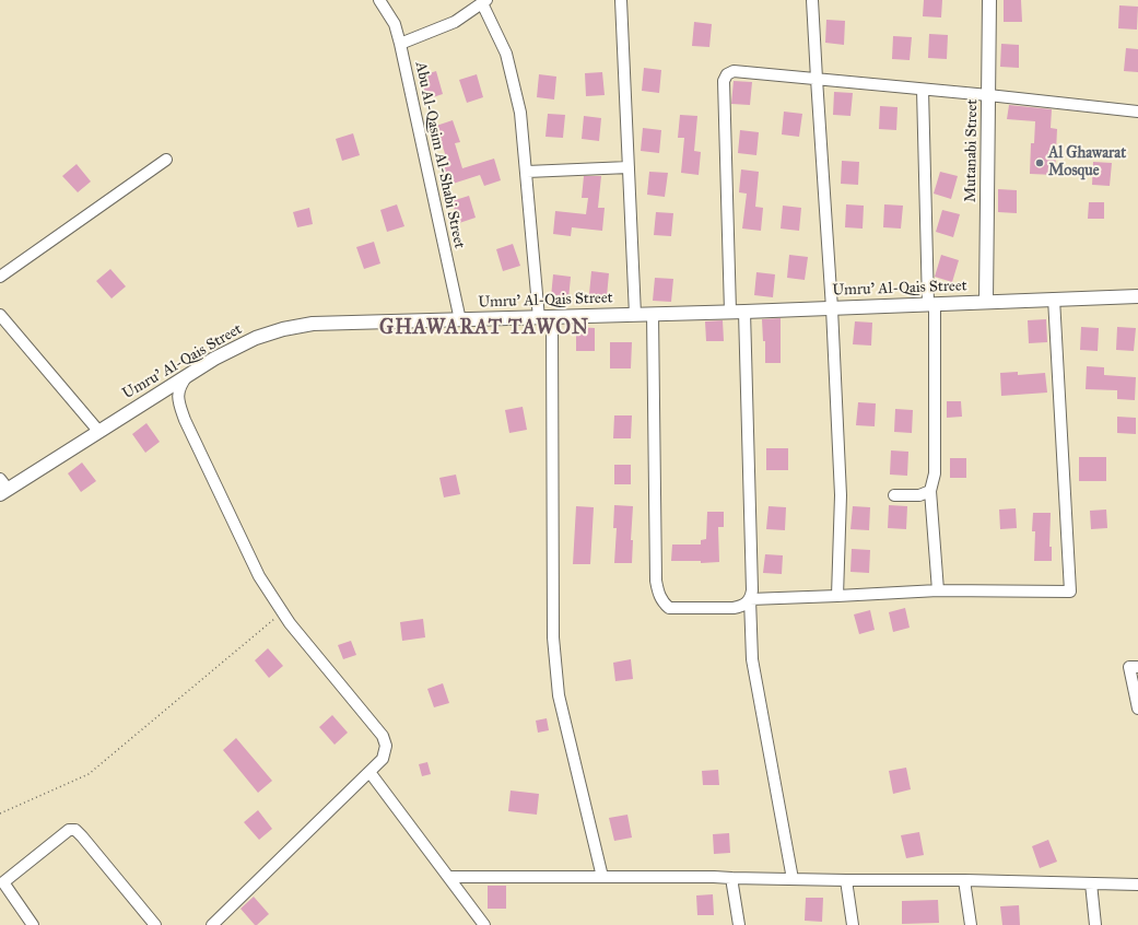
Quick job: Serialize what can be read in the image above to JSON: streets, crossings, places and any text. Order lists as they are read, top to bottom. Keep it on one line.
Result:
{"streets":{"street":["Mutanabi Street","Abu Al-Qasim Al-Shabi Street","Umru' Al-Qais Street"]},"crossings":[["Mutanabi Street","Umru' Al-Qais Street"],["Abu Al-Qasim Al-Shabi Street","Umru' Al-Qais Street"]],"districts":["GHAWARAT TAWON"],"places":["Al Ghawarat Mosque"]}
